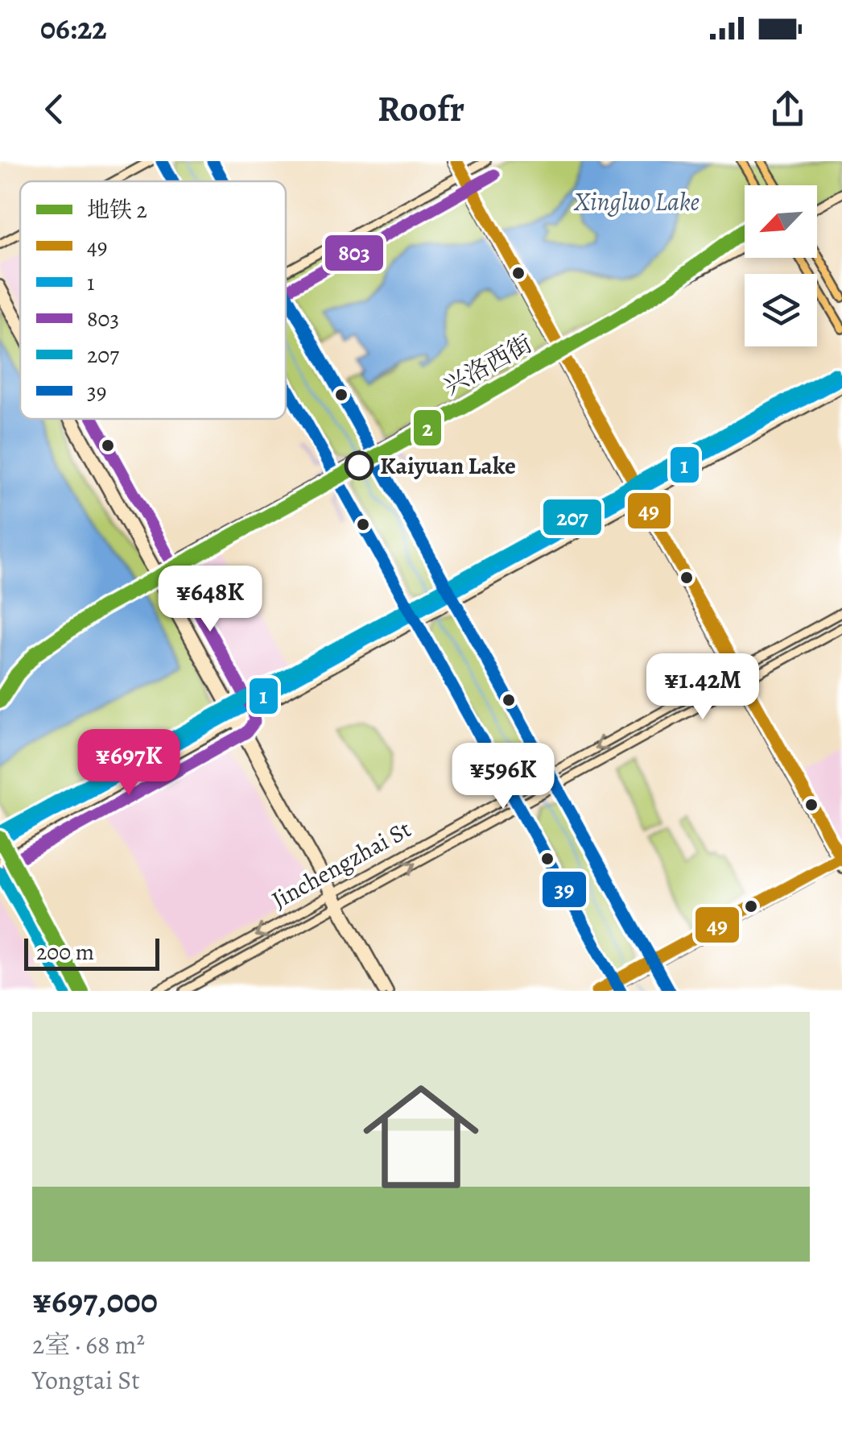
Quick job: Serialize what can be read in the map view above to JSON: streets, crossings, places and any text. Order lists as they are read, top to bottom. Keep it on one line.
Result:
{"streets":{"main road":["兴洛西街","Jinchengzhai St"]},"water":["Xingluo Lake"],"places":["Kaiyuan Lake"],"lines":["transit line 49","transit line 39","transit line 803","metro line 2","transit line 207","transit line 1"],"legend":["地铁 2","49","1","803","207","39"],"scale_bar":"200 m","north":"bottom left","page":{"status":"06:22","header":"Roofr","price":["¥648K","¥1.42M","¥697K","¥596K"],"scale":"200 m","list":[{"name":"¥697,000","note":"2室 · 68 m² · Yongtai St"}]}}
